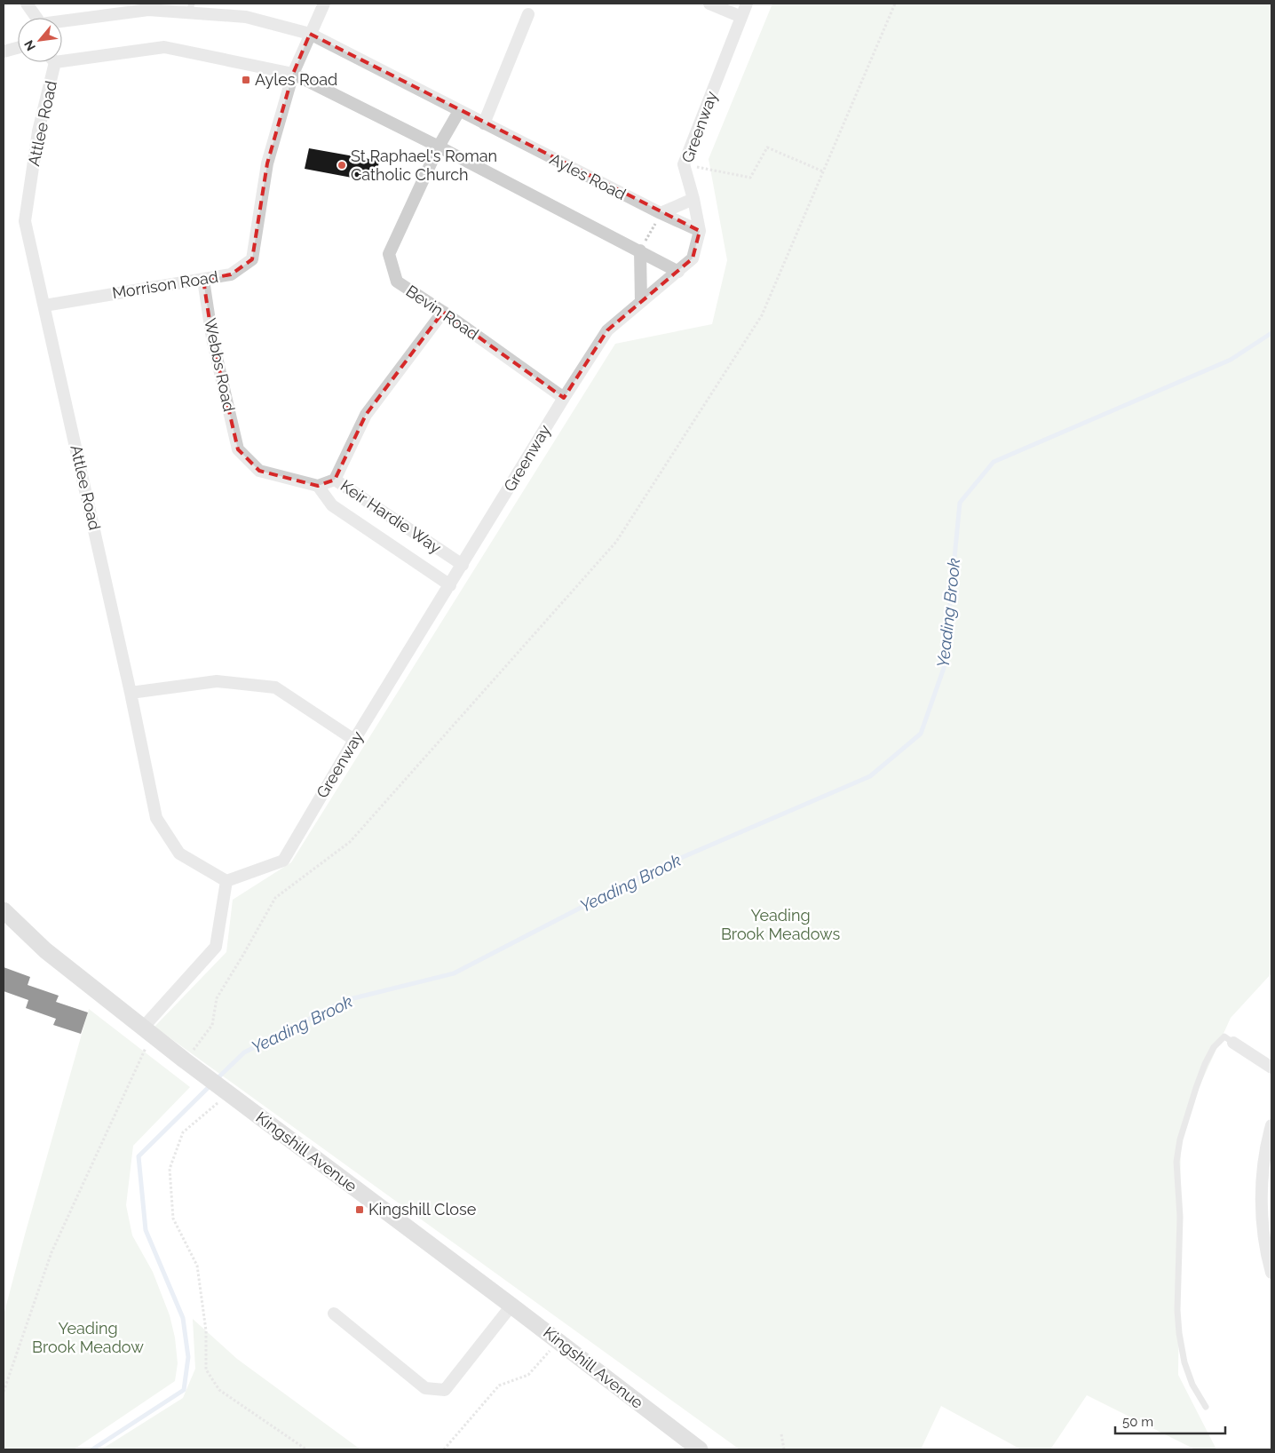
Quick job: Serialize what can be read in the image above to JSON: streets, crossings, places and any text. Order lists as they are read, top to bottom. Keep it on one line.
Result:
{"streets":{"street":["Attlee Road","Greenway","Ayles Road","Morrison Road","Bevin Road","Webbs Road","Keir Hardie Way","Kingshill Avenue"]},"crossings":[["Attlee Road","Greenway"],["Attlee Road","Morrison Road"],["Greenway","Ayles Road"],["Greenway","Bevin Road"],["Greenway","Keir Hardie Way"],["Ayles Road","Morrison Road"],["Ayles Road","Bevin Road"],["Morrison Road","Webbs Road"],["Webbs Road","Keir Hardie Way"]],"water":["Yeading Brook"],"parks":["Yeading Brook Meadows","Yeading Brook Meadow"],"places":{"transit":["Ayles Road","Kingshill Close"],"other":["St Raphael's Roman Catholic Church"]},"scale_bar":"50 m","north":"bottom left"}
